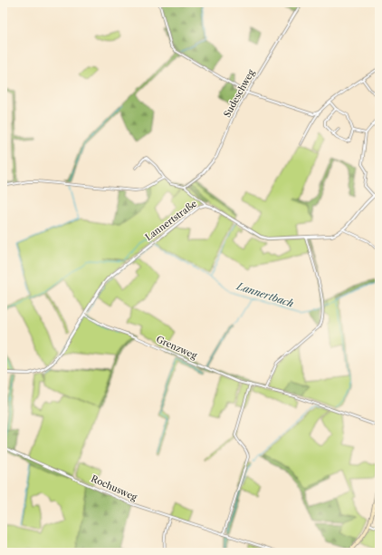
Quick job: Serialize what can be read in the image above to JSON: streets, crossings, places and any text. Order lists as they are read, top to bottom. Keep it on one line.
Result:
{"streets":{"street":["Sudeschweg","Lannertstraße","Grenzweg","Rochusweg"]},"crossings":[["Lannertstraße","Grenzweg"]],"water":["Lannertbach"]}
